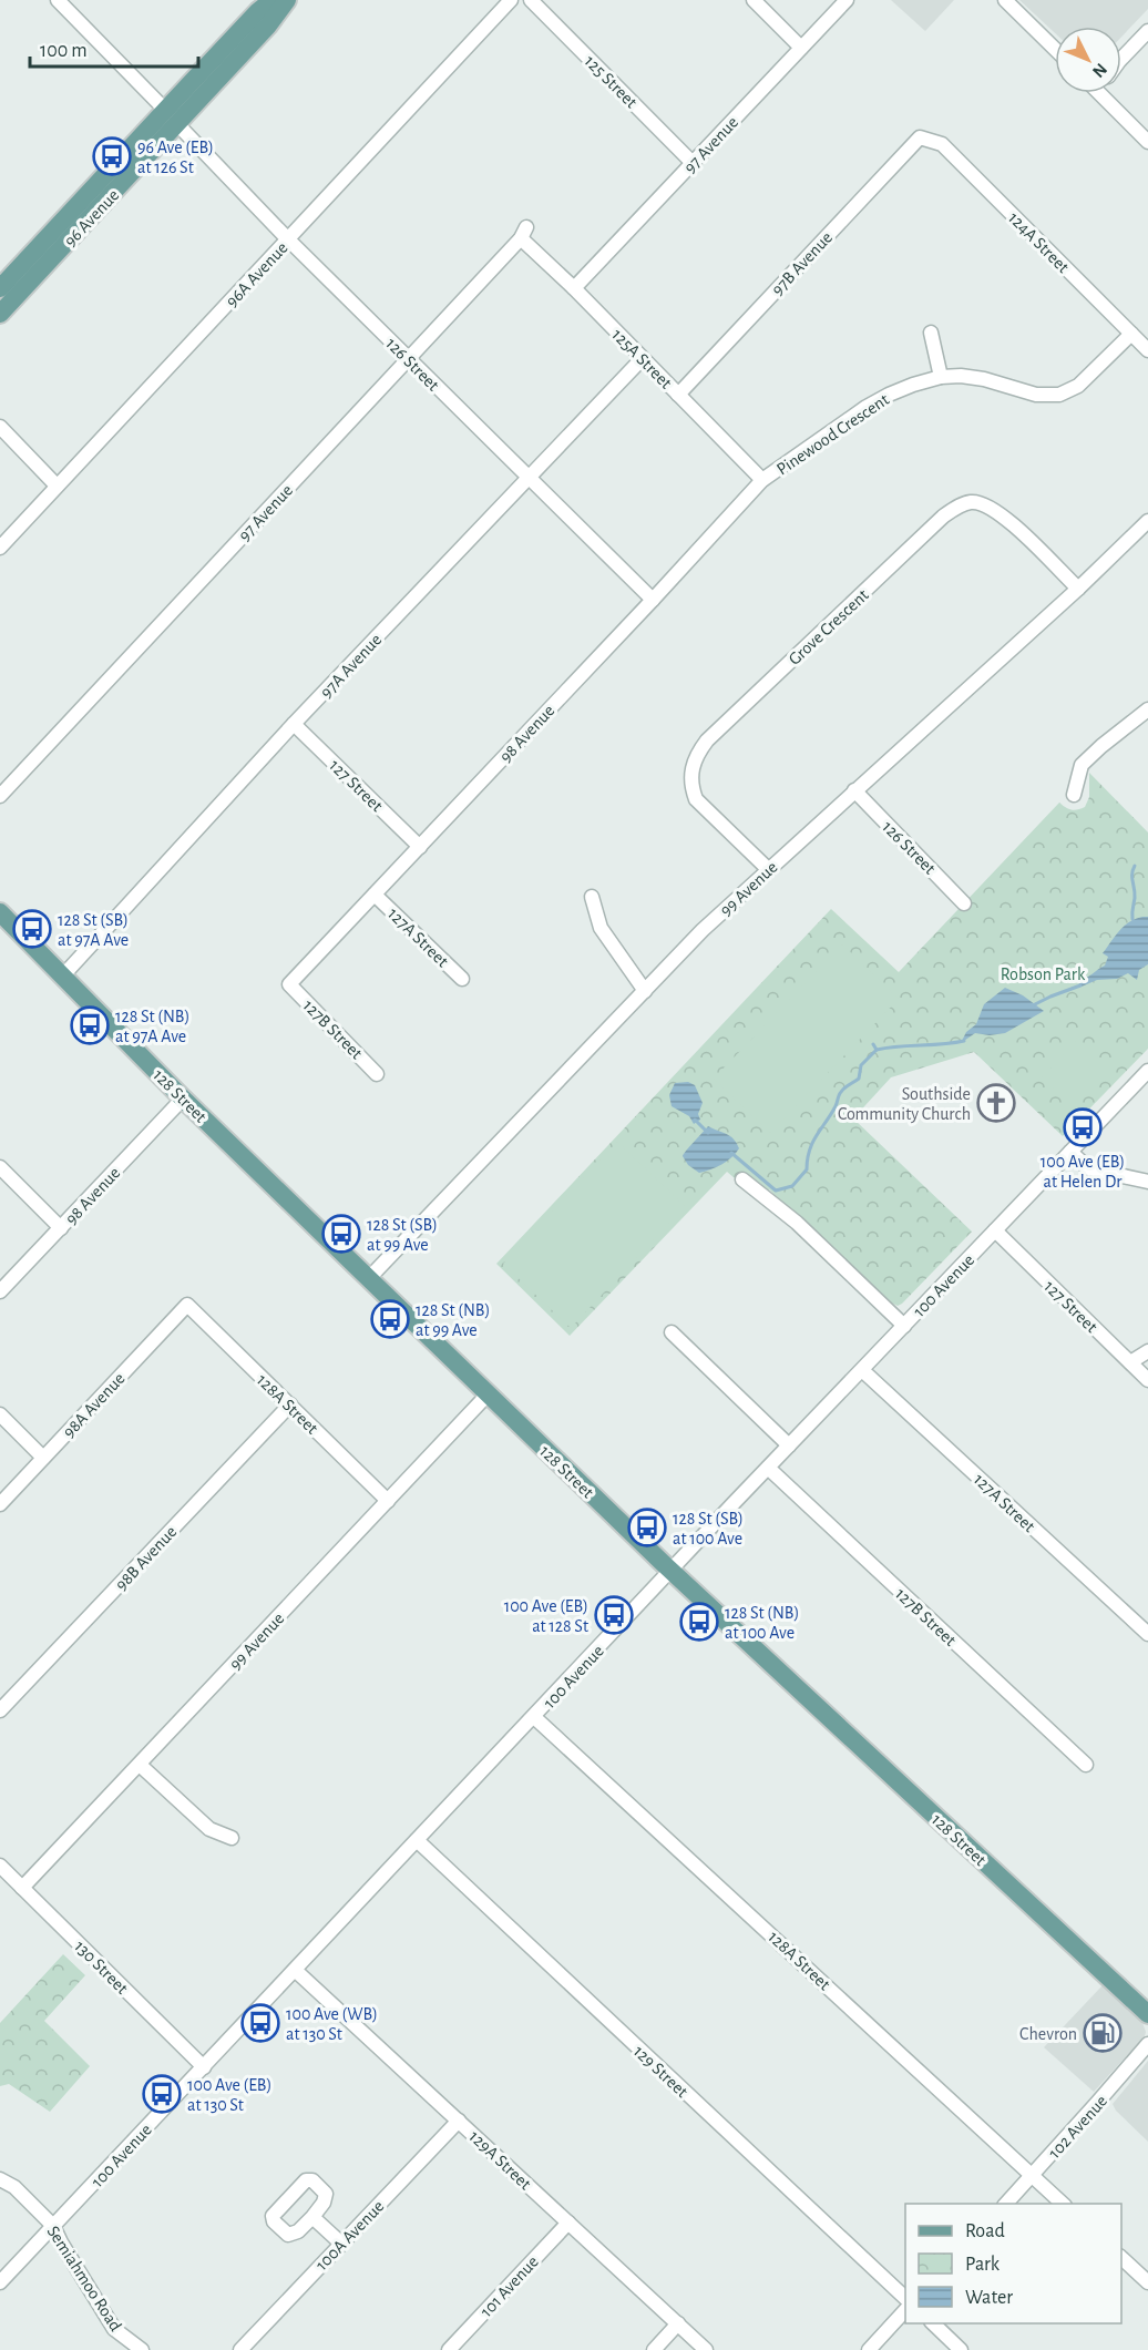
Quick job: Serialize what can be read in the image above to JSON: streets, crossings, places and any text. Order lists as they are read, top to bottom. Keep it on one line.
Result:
{"streets":{"main road":["96 Avenue","128 Street"],"street":["125 Street","97 Avenue","124A Street","97B Avenue","96A Avenue","125A Street","126 Street","Pinewood Crescent","Grove Crescent","97A Avenue","98 Avenue","127 Street","99 Avenue","127A Street","127B Street","100 Avenue","128A Street","98A Avenue","98B Avenue","130 Street","129 Street","102 Avenue","129A Street","100A Avenue","Semiahmoo Road","101 Avenue"]},"crossings":[["125 Street","97 Avenue"],["97 Avenue","125A Street"],["97 Avenue","126 Street"],["96 Avenue","126 Street"],["124A Street","97B Avenue"],["124A Street","Pinewood Crescent"],["97B Avenue","125A Street"],["96A Avenue","126 Street"],["125A Street","Pinewood Crescent"],["125A Street","97A Avenue"],["125A Street","98 Avenue"],["126 Street","97A Avenue"],["126 Street","98 Avenue"],["126 Street","99 Avenue"],["Pinewood Crescent","98 Avenue"],["Grove Crescent","99 Avenue"],["97A Avenue","127 Street"],["97A Avenue","128 Street"],["98 Avenue","127 Street"],["98 Avenue","127A Street"],["98 Avenue","127B Street"],["98 Avenue","128 Street"],["127 Street","100 Avenue"],["99 Avenue","128 Street"],["99 Avenue","128A Street"],["99 Avenue","130 Street"],["127A Street","100 Avenue"],["127B Street","100 Avenue"],["128 Street","100 Avenue"],["100 Avenue","128A Street"],["100 Avenue","130 Street"],["100 Avenue","129 Street"],["100 Avenue","129A Street"],["100 Avenue","Semiahmoo Road"],["128A Street","98A Avenue"],["128A Street","98B Avenue"],["128A Street","102 Avenue"],["129A Street","100A Avenue"],["129A Street","101 Avenue"]],"parks":["Robson Park"],"places":{"bus stop":["96 Ave (EB) at 126 St","128 St (SB) at 97A Ave","128 St (NB) at 97A Ave","100 Ave (EB) at Helen Dr","128 St (SB) at 99 Ave","128 St (NB) at 99 Ave","128 St (SB) at 100 Ave","100 Ave (EB) at 128 St","128 St (NB) at 100 Ave","100 Ave (WB) at 130 St","100 Ave (EB) at 130 St"],"church":["Southside Community Church"],"fuel station":["Chevron"]},"legend":["Road","Park","Water"],"scale_bar":"100 m","north":"bottom right"}
